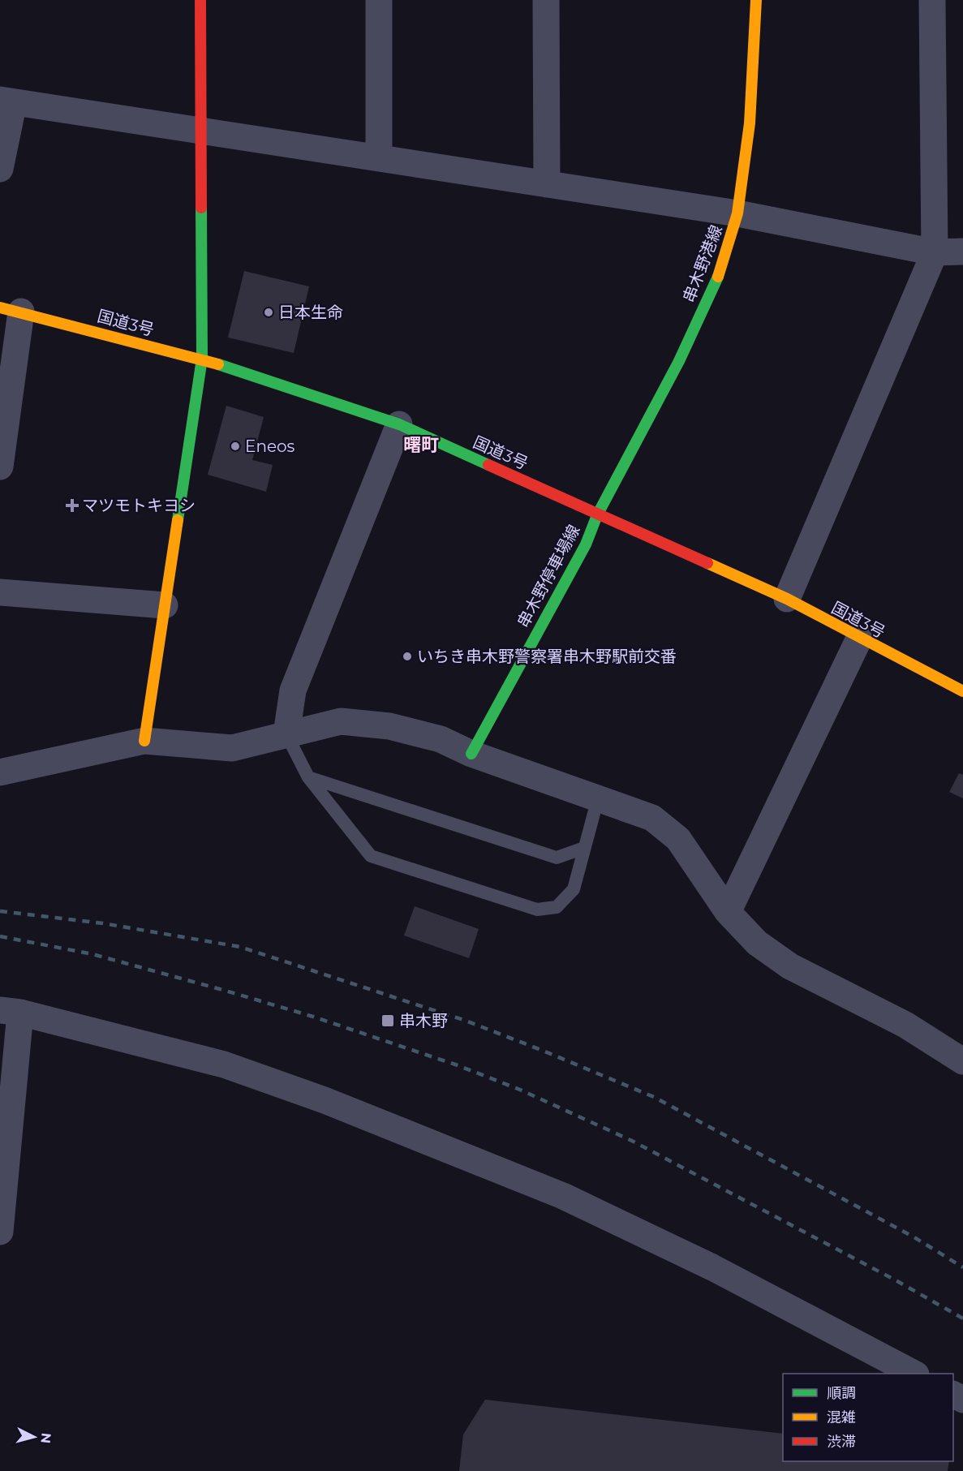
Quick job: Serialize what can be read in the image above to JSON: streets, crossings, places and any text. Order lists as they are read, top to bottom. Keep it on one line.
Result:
{"streets":{"main road":["串木野港線","国道3号","串木野停車場線"]},"crossings":[["串木野港線","国道3号"],["串木野港線","串木野停車場線"],["国道3号","串木野停車場線"]],"districts":["曙町"],"places":{"other":["日本生命","Eneos","いちき串木野警察署串木野駅前交番"],"health":["マツモトキヨシ"],"transit":["串木野"]},"legend":["順調","混雑","渋滞"],"north":"right"}
